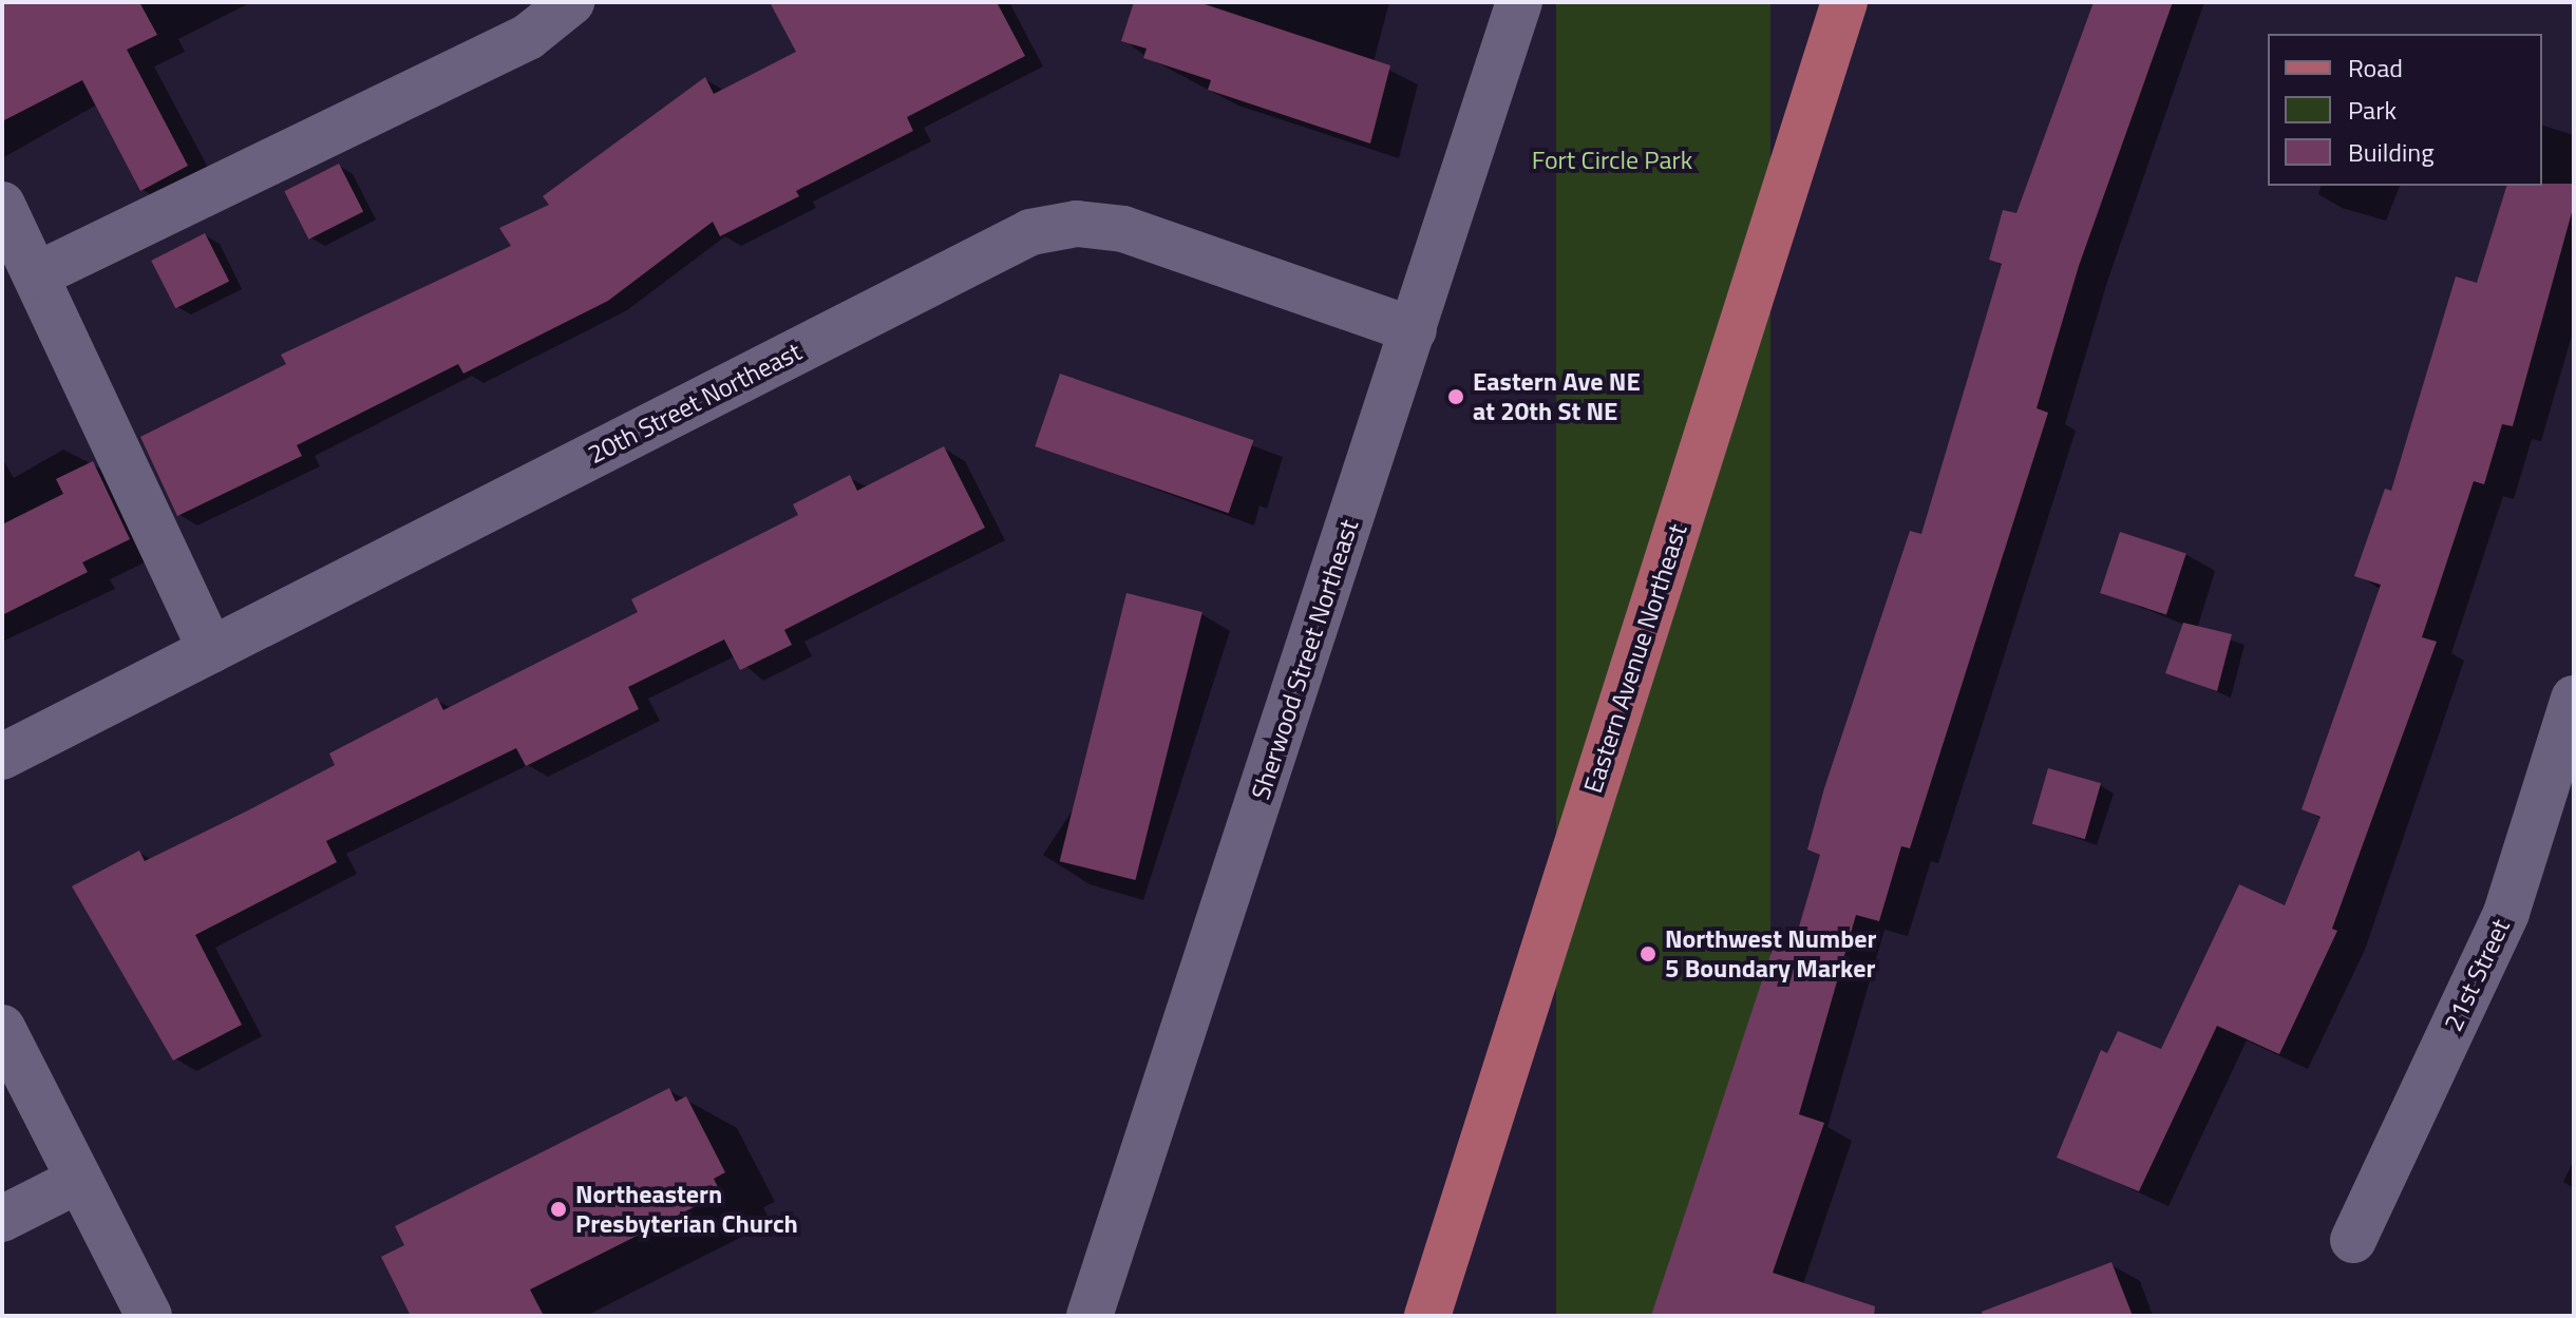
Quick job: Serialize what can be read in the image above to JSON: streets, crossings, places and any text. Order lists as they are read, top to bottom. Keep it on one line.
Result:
{"streets":{"main road":["Eastern Avenue Northeast"],"street":["20th Street Northeast","Sherwood Street Northeast","21st Street"]},"crossings":[["20th Street Northeast","Sherwood Street Northeast"]],"parks":["Fort Circle Park"],"places":["Eastern Ave NE at 20th St NE","Northwest Number 5 Boundary Marker","Northeastern Presbyterian Church"],"legend":["Road","Park","Building"]}
